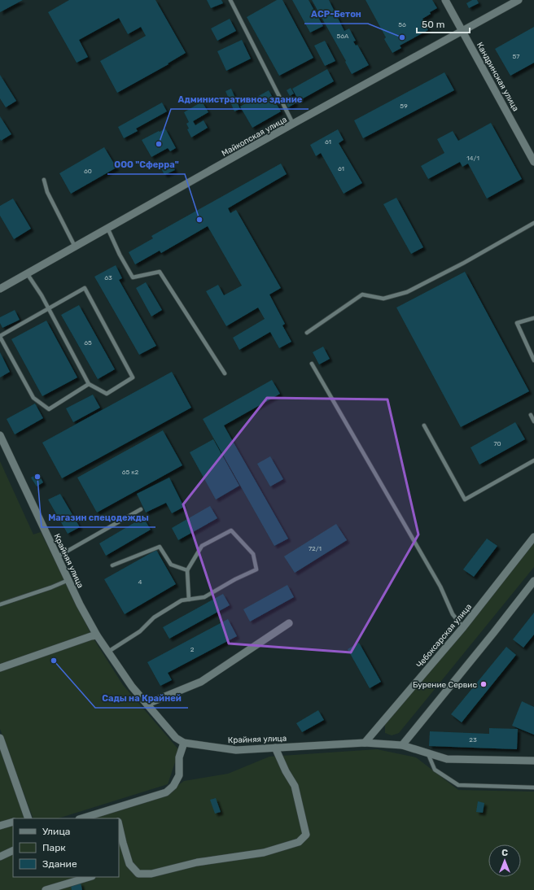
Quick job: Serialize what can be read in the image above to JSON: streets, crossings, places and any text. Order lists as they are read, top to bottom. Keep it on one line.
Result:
{"streets":{"street":["Кандринская улица","Майкопская улица","Крайняя улица","Чебоксарская улица"]},"crossings":[["Кандринская улица","Майкопская улица"],["Крайняя улица","Чебоксарская улица"]],"places":["АСР-Бетон","Административное здание","ООО \"Сферра\"","Магазин спецодежды","Сады на Крайней","Бурение Сервис"],"house_numbers":["56","56А","57","59","61","14/1","61","60","63","65","70","65 к2","72/1","4","2","23"],"legend":["Улица","Парк","Здание"],"scale_bar":"50 m","north":"top"}
